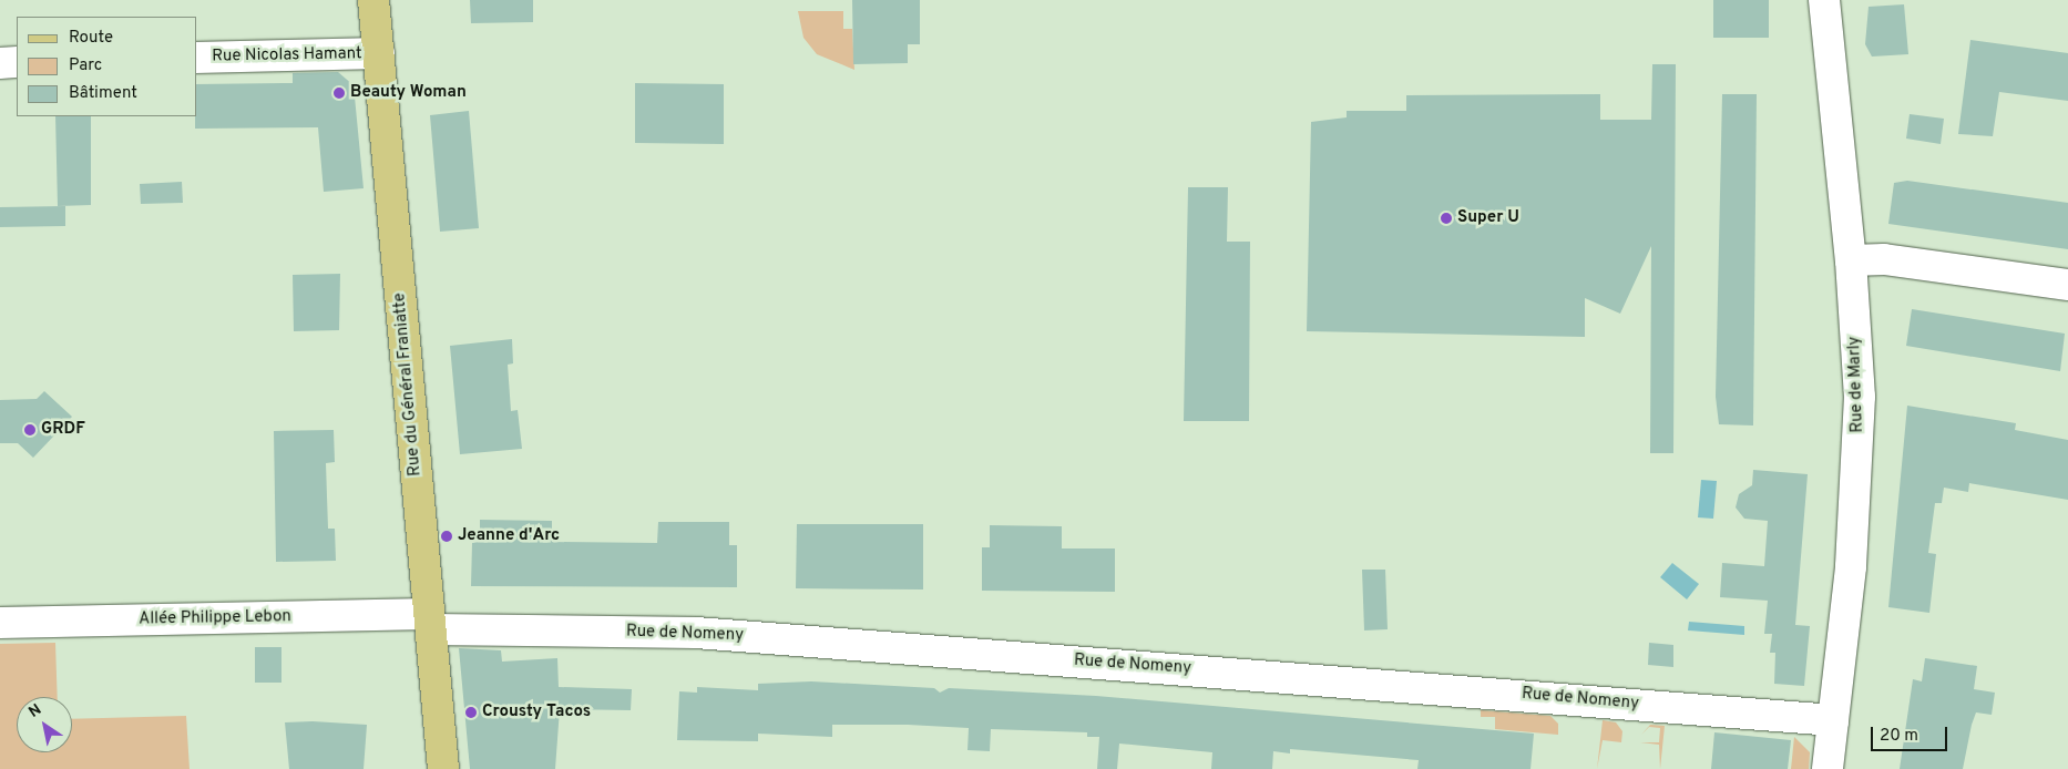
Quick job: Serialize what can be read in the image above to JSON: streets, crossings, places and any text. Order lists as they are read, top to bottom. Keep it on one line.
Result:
{"streets":{"main road":["Rue du Général Franiatte"],"street":["Rue Nicolas Hamant","Rue de Marly","Allée Philippe Lebon","Rue de Nomeny"]},"crossings":[["Rue Nicolas Hamant","Rue du Général Franiatte"],["Rue du Général Franiatte","Allée Philippe Lebon"],["Rue du Général Franiatte","Rue de Nomeny"],["Rue de Marly","Rue de Nomeny"],["Allée Philippe Lebon","Rue de Nomeny"]],"places":["Beauty Woman","Super U","GRDF","Jeanne d'Arc","Crousty Tacos"],"legend":["Route","Parc","Bâtiment"],"scale_bar":"20 m","north":"top left"}
